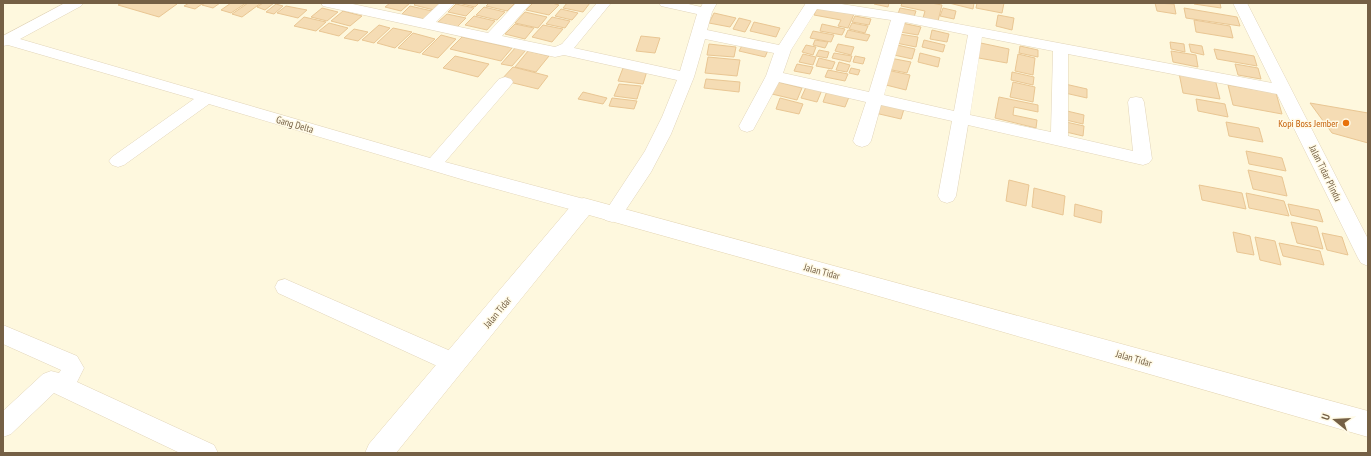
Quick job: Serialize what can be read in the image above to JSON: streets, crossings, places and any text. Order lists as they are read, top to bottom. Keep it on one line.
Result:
{"streets":{"main road":["Jalan Tidar"],"street":["Gang Delta","Jalan Tidar Plindu"]},"crossings":[["Gang Delta","Jalan Tidar"]],"places":["Kopi Boss Jember"],"north":"left"}
